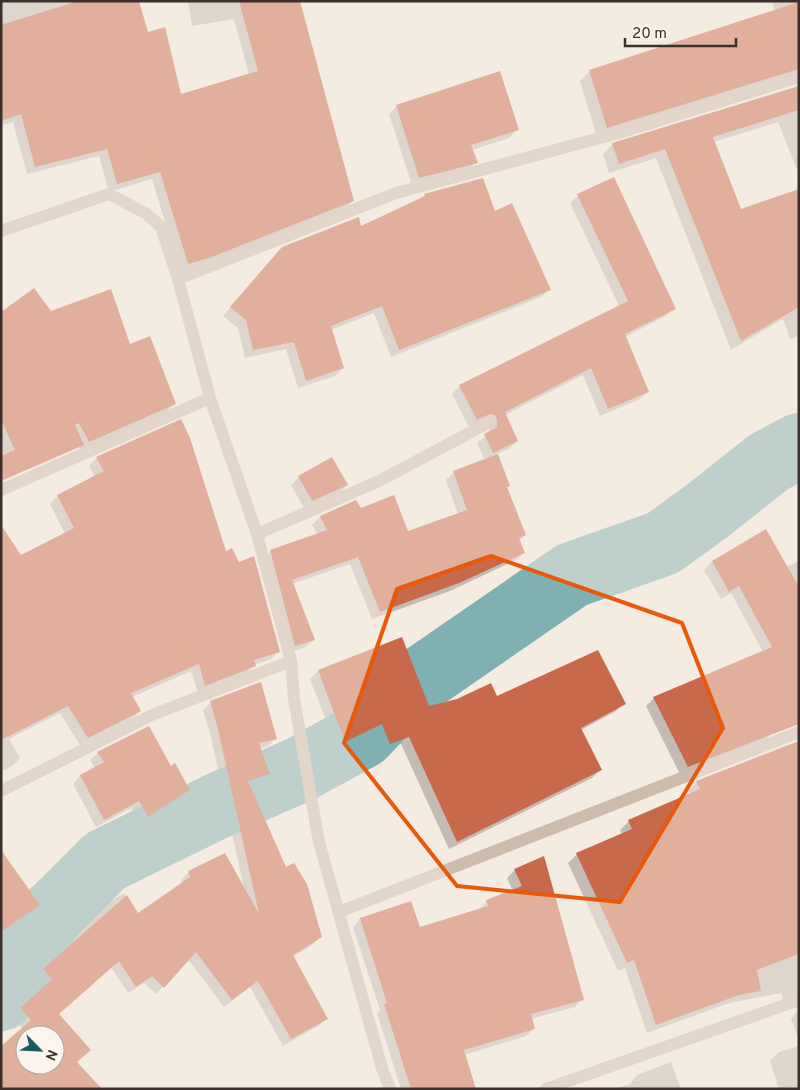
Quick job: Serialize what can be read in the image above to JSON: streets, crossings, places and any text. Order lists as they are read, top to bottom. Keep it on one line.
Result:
{"scale_bar":"20 m","north":"bottom right"}
